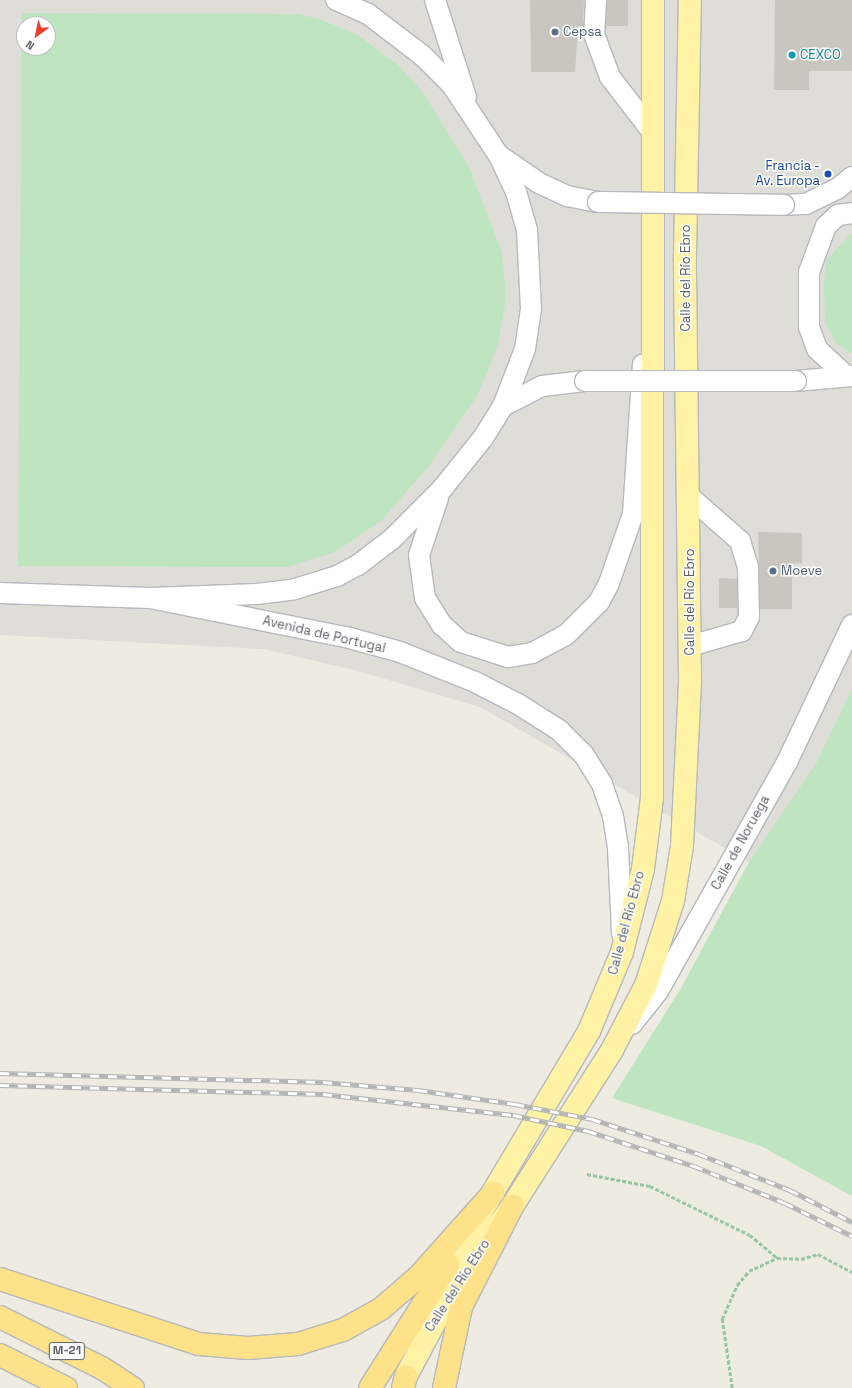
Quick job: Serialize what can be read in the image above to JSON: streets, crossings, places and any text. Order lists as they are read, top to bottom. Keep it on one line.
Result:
{"streets":{"highway":["M-21"],"main road":["Calle del Río Ebro"],"street":["Avenida de Portugal","Calle de Noruega"]},"crossings":[["Calle del Río Ebro","Avenida de Portugal"],["Calle del Río Ebro","Calle de Noruega"]],"places":["Cepsa","CEXCO","Francia - Av. Europa","Moeve"],"north":"bottom left"}
